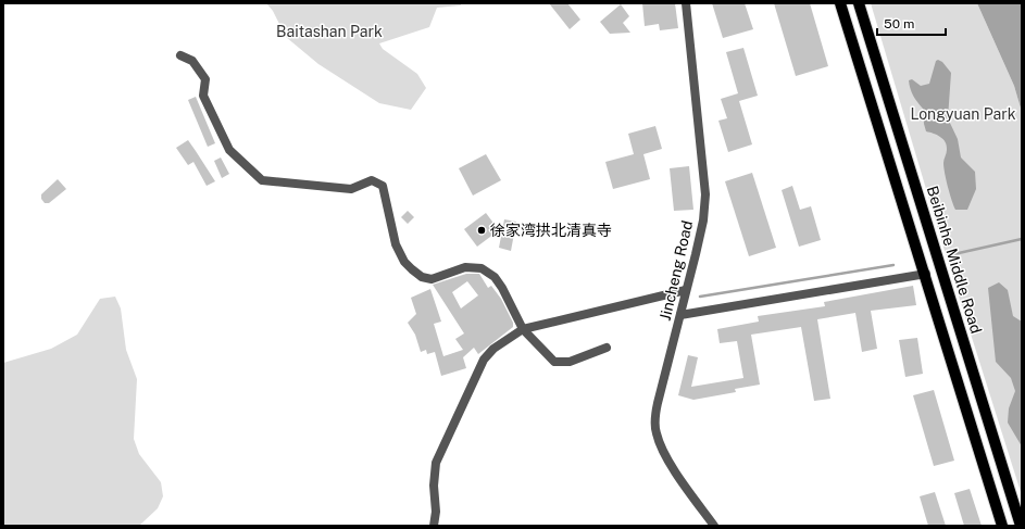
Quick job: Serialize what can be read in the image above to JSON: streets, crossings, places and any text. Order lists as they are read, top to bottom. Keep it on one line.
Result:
{"streets":{"main road":["Beibinhe Middle Road"],"street":["Jincheng Road"]},"parks":["Baitashan Park","Longyuan Park"],"places":["徐家湾拱北清真寺"],"scale_bar":"50 m"}
